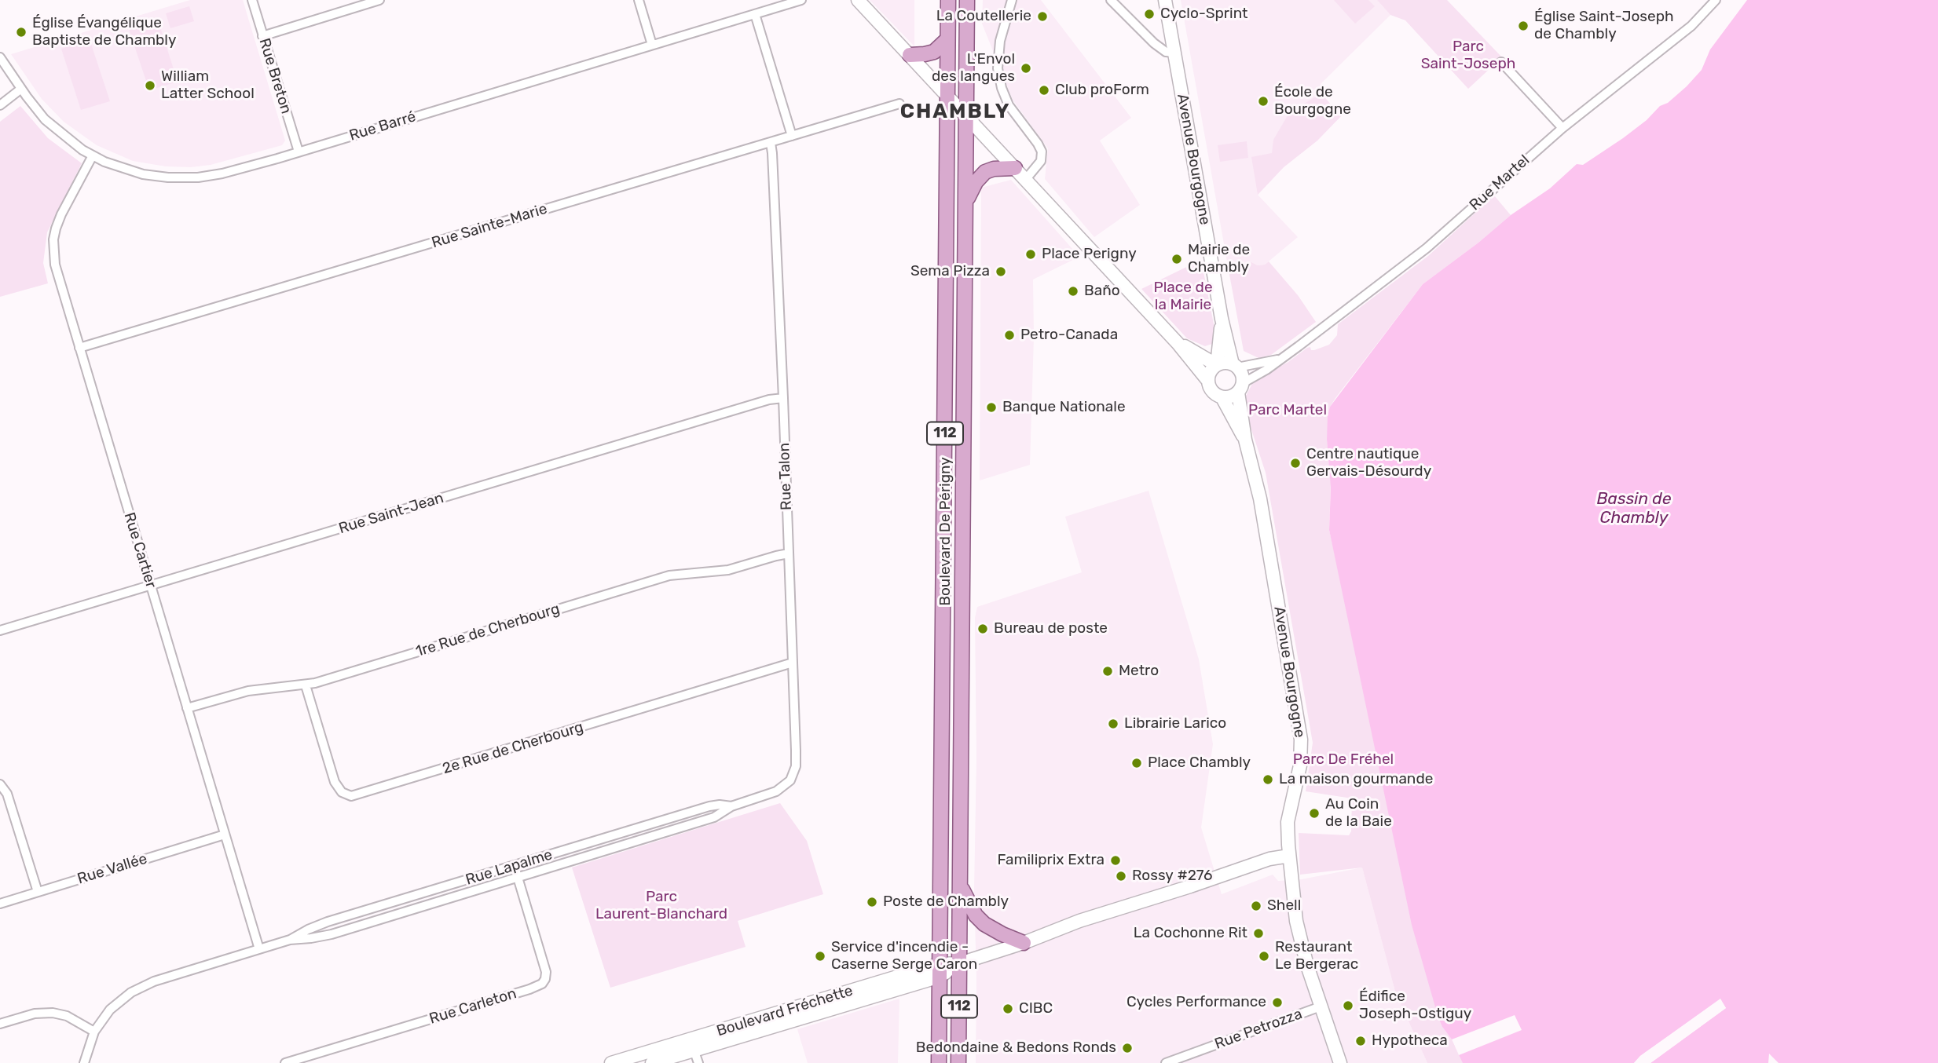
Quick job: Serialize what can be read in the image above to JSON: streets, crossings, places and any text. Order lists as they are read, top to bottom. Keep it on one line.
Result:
{"streets":{"main road":["112","Boulevard De Périgny"],"street":["Rue Breton","Rue Barré","Avenue Bourgogne","Rue Martel","Rue Sainte-Marie","Rue Talon","Rue Saint-Jean","Rue Cartier","1re Rue de Cherbourg","2e Rue de Cherbourg","Rue Lapalme","Rue Vallée","Rue Carleton","Boulevard Fréchette","Rue Petrozza"]},"crossings":[["Rue Breton","Rue Barré"],["Rue Barré","Rue Cartier"],["Avenue Bourgogne","Rue Martel"],["Avenue Bourgogne","Boulevard Fréchette"],["Avenue Bourgogne","Rue Petrozza"],["Rue Sainte-Marie","Rue Talon"],["Rue Sainte-Marie","Rue Cartier"],["Rue Talon","Rue Saint-Jean"],["Rue Talon","1re Rue de Cherbourg"],["Rue Talon","2e Rue de Cherbourg"],["Rue Talon","Rue Lapalme"],["Rue Saint-Jean","Rue Cartier"],["Boulevard De Périgny","Boulevard Fréchette"],["Rue Cartier","1re Rue de Cherbourg"],["Rue Cartier","Rue Lapalme"],["Rue Cartier","Rue Vallée"],["1re Rue de Cherbourg","2e Rue de Cherbourg"],["Rue Lapalme","Rue Carleton"]],"districts":["CHAMBLY"],"water":["Bassin de Chambly"],"parks":["Parc Saint-Joseph","Place de la Mairie","Parc Martel","Parc De Fréhel","Parc Laurent-Blanchard"],"places":["Cyclo-Sprint","La Coutellerie","Église Saint-Joseph de Chambly","Église Évangélique Baptiste de Chambly","L'Envol des langues","William Latter School","Club proForm","École de Bourgogne","Place Perigny","Mairie de Chambly","Sema Pizza","Baño","Petro-Canada","Banque Nationale","Centre nautique Gervais-Désourdy","Bureau de poste","Metro","Librairie Larico","Place Chambly","La maison gourmande","Au Coin de la Baie","Familiprix Extra","Rossy #276","Poste de Chambly","Shell","La Cochonne Rit","Service d'incendie - Caserne Serge Caron","Restaurant Le Bergerac","Cycles Performance","Édifice Joseph-Ostiguy","CIBC","Hypotheca","Bedondaine & Bedons Ronds"]}
